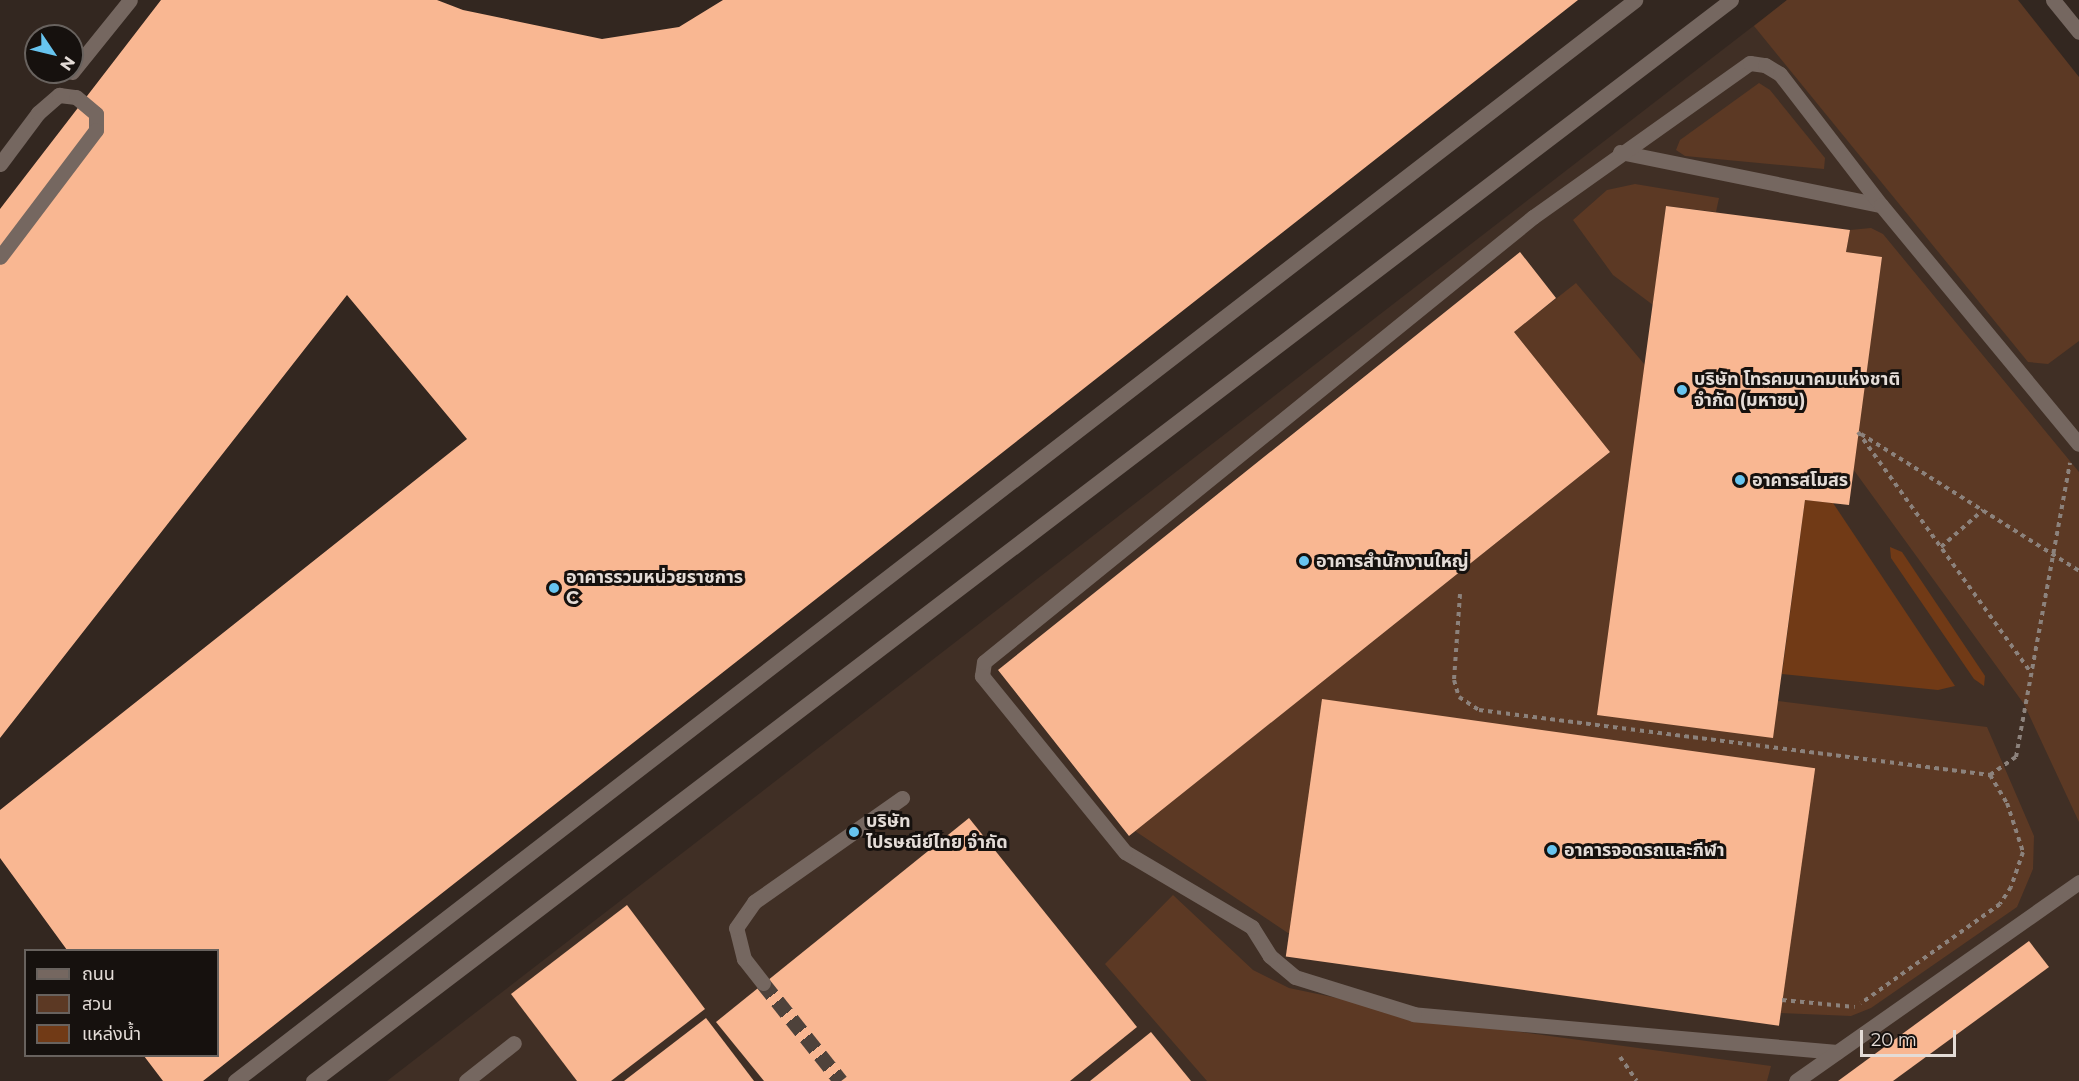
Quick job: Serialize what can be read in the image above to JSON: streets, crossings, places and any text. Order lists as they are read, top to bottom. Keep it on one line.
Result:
{"places":["บริษัท โทรคมนาคมแห่งชาติ จำกัด (มหาชน)","อาคารสโมสร","อาคารสำนักงานใหญ่","อาคารรวมหน่วยราชการ C","บริษัท ไปรษณีย์ไทย จำกัด","อาคารจอดรถและกีฬา"],"legend":["ถนน","สวน","แหล่งน้ำ"],"scale_bar":"20 m","north":"bottom right"}
